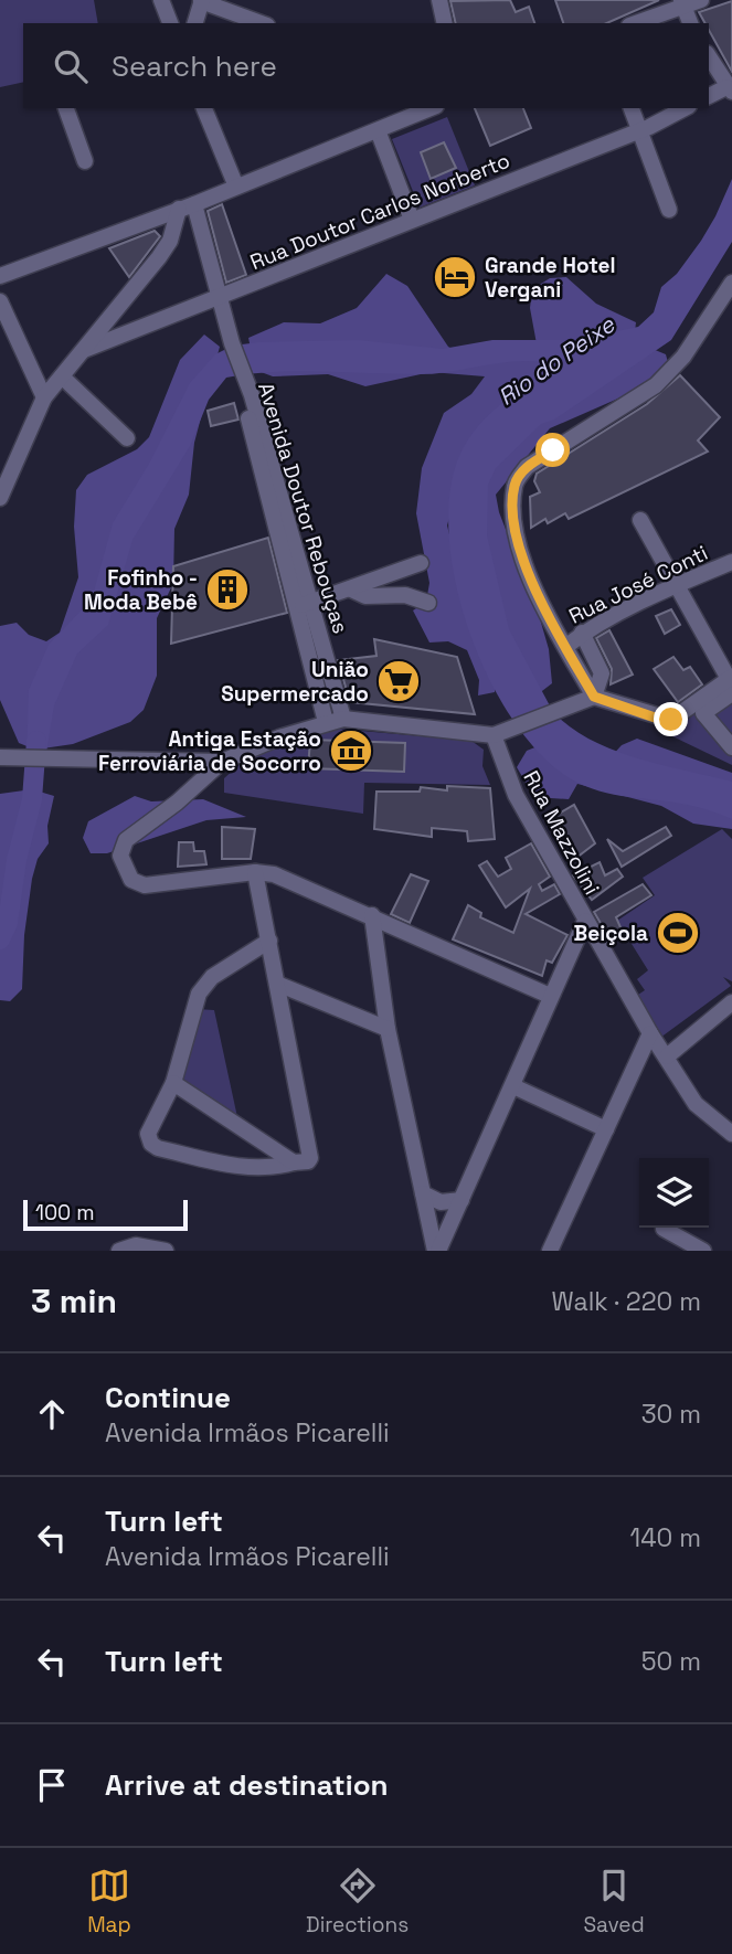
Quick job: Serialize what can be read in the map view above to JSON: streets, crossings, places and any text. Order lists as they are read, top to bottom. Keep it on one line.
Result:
{"streets":{"street":["Rua Doutor Carlos Norberto","Avenida Doutor Rebouças","Rua José Conti","Rua Mazzolini"]},"crossings":[["Rua Doutor Carlos Norberto","Avenida Doutor Rebouças"]],"water":["Rio do Peixe"],"places":{"hotel":["Grande Hotel Vergani"],"building":["Fofinho - Moda Bebê"],"supermarket":["União Supermercado"],"museum":["Antiga Estação Ferroviária de Socorro"],"sports":["Beiçola"]},"scale_bar":"100 m","page":{"search":"Search here","scale":"100 m","heading":["3 min","Walk · 220 m"],"list":[["Continue","Avenida Irmãos Picarelli","30 m"],["Turn left","Avenida Irmãos Picarelli","140 m"],["Turn left","50 m"],"Arrive at destination"],"nav":["Map","Directions","Saved"]}}
